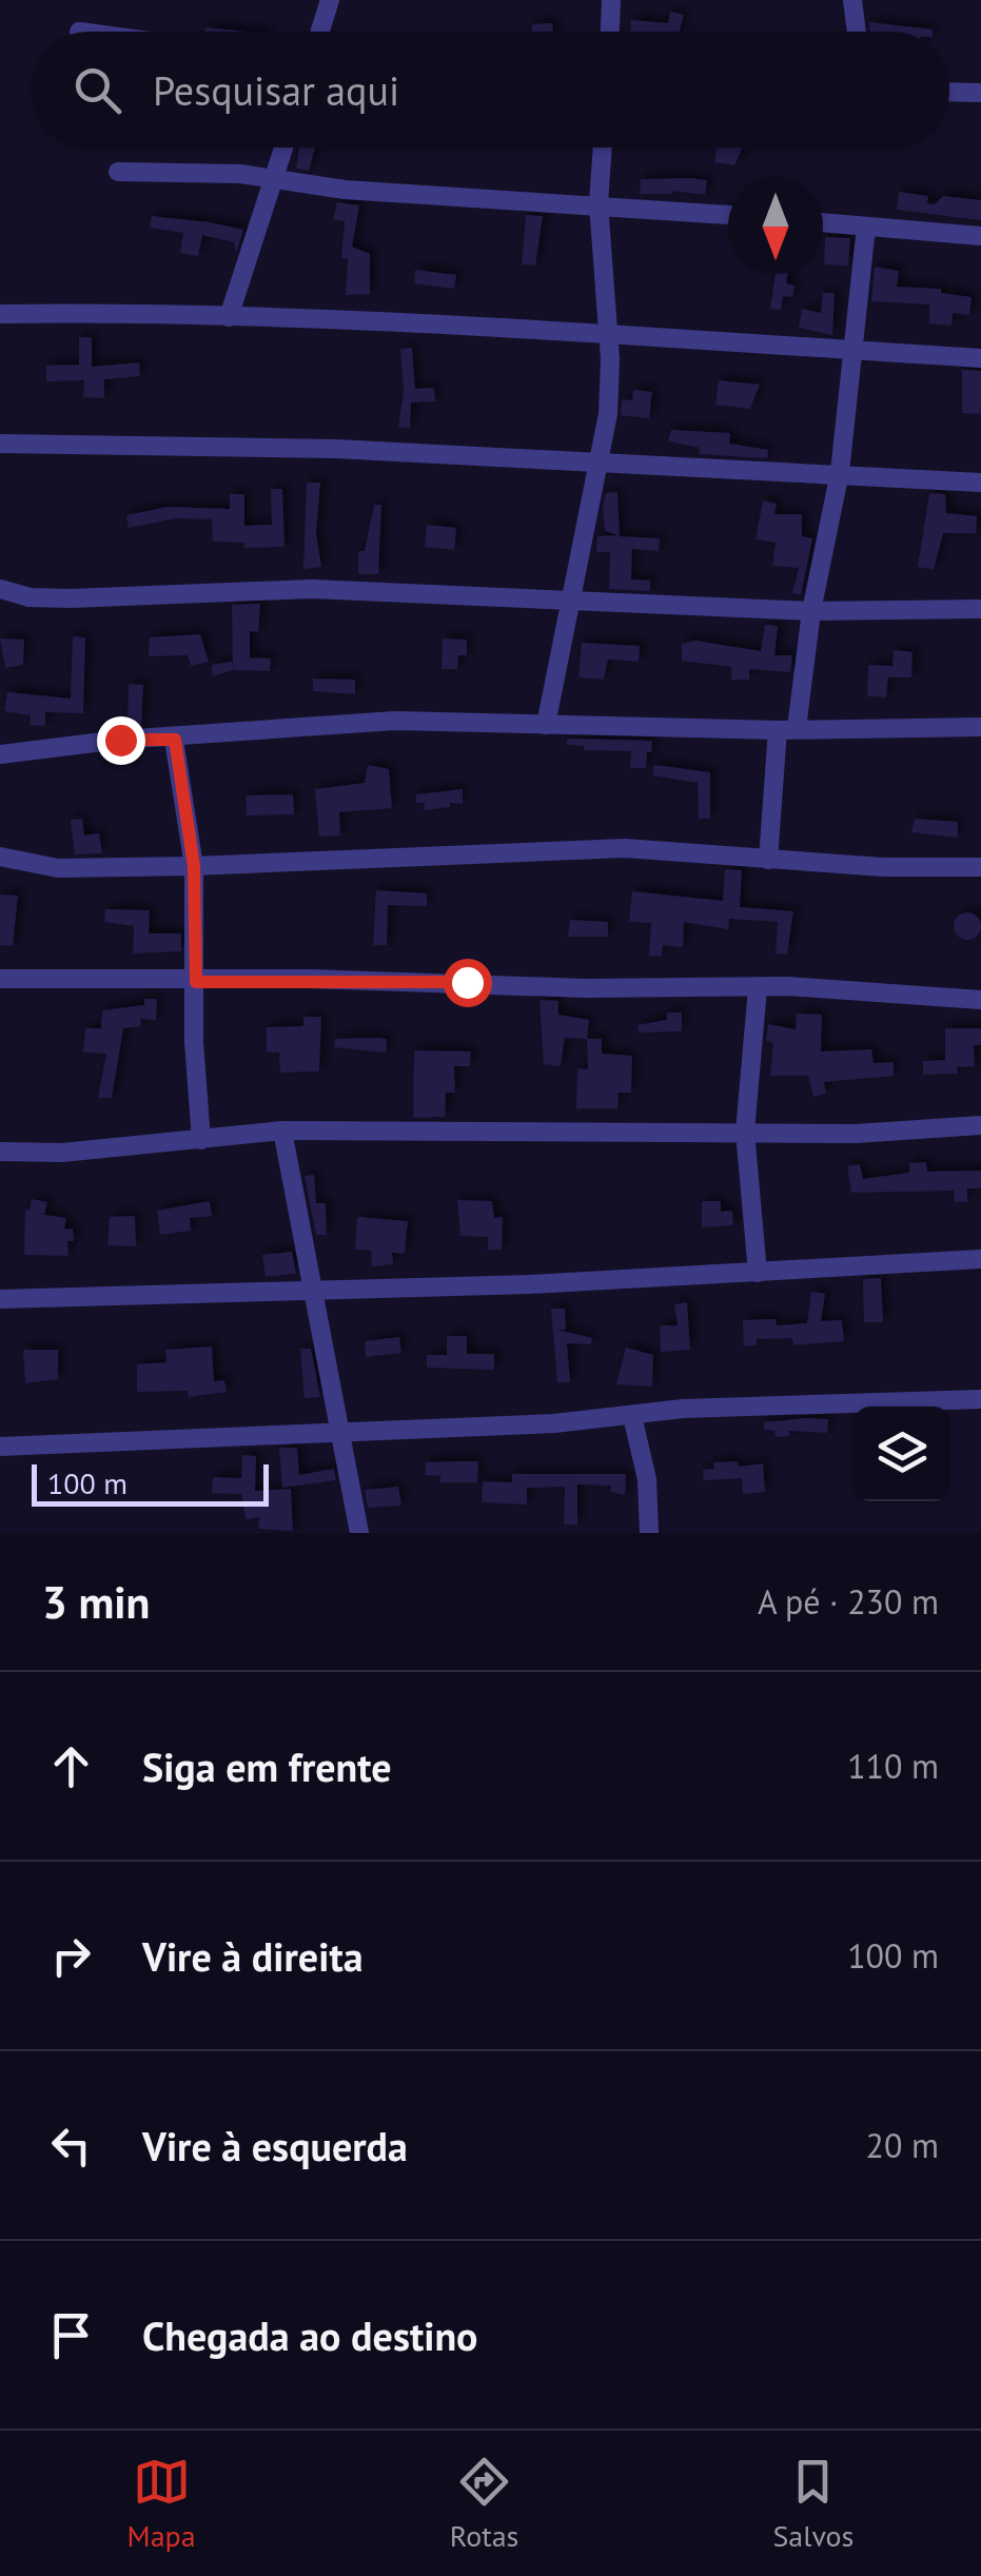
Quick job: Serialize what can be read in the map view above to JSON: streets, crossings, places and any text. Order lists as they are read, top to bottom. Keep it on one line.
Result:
{"scale_bar":"100 m","north":"bottom","page":{"search":"Pesquisar aqui","scale":"100 m","heading":["3 min","A pé · 230 m"],"list":[["Siga em frente","110 m"],["Vire à direita","100 m"],["Vire à esquerda","20 m"],"Chegada ao destino"],"nav":["Mapa","Rotas","Salvos"]}}
